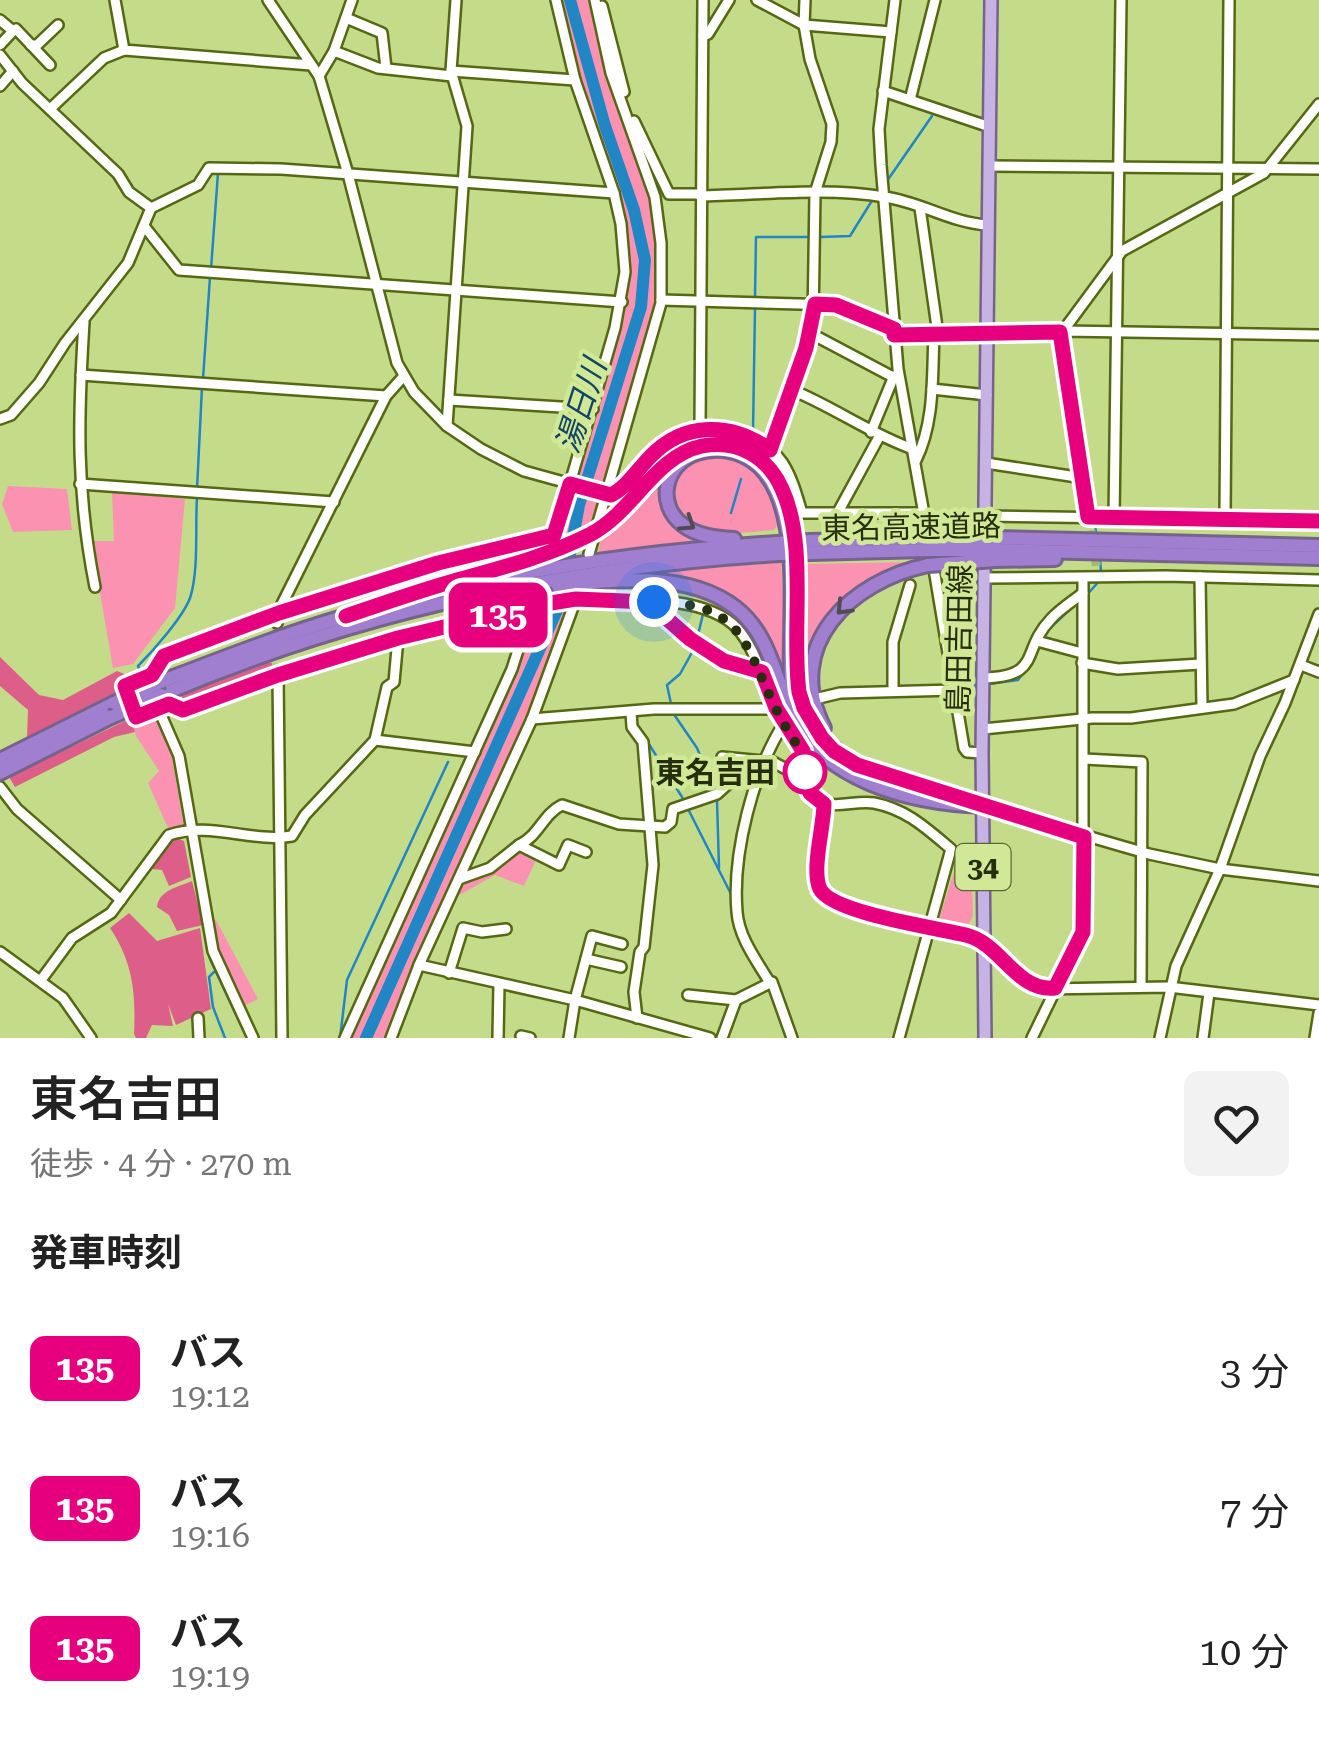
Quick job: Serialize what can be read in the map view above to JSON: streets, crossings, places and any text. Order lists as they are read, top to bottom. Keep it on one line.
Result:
{"streets":{"highway":["東名高速道路"],"main road":["島田吉田線","34"]},"water":["湯日川"],"places":["東名吉田"],"lines":["bus line 135"],"page":{"on_map":"135","heading":[["東名吉田","徒歩 · 4 分 · 270 m"],"発車時刻"],"list":[{"mark":"135","name":"バス","note":"19:12","value":"3 分"},{"mark":"135","name":"バス","note":"19:16","value":"7 分"},{"mark":"135","name":"バス","note":"19:19","value":"10 分"}]}}
